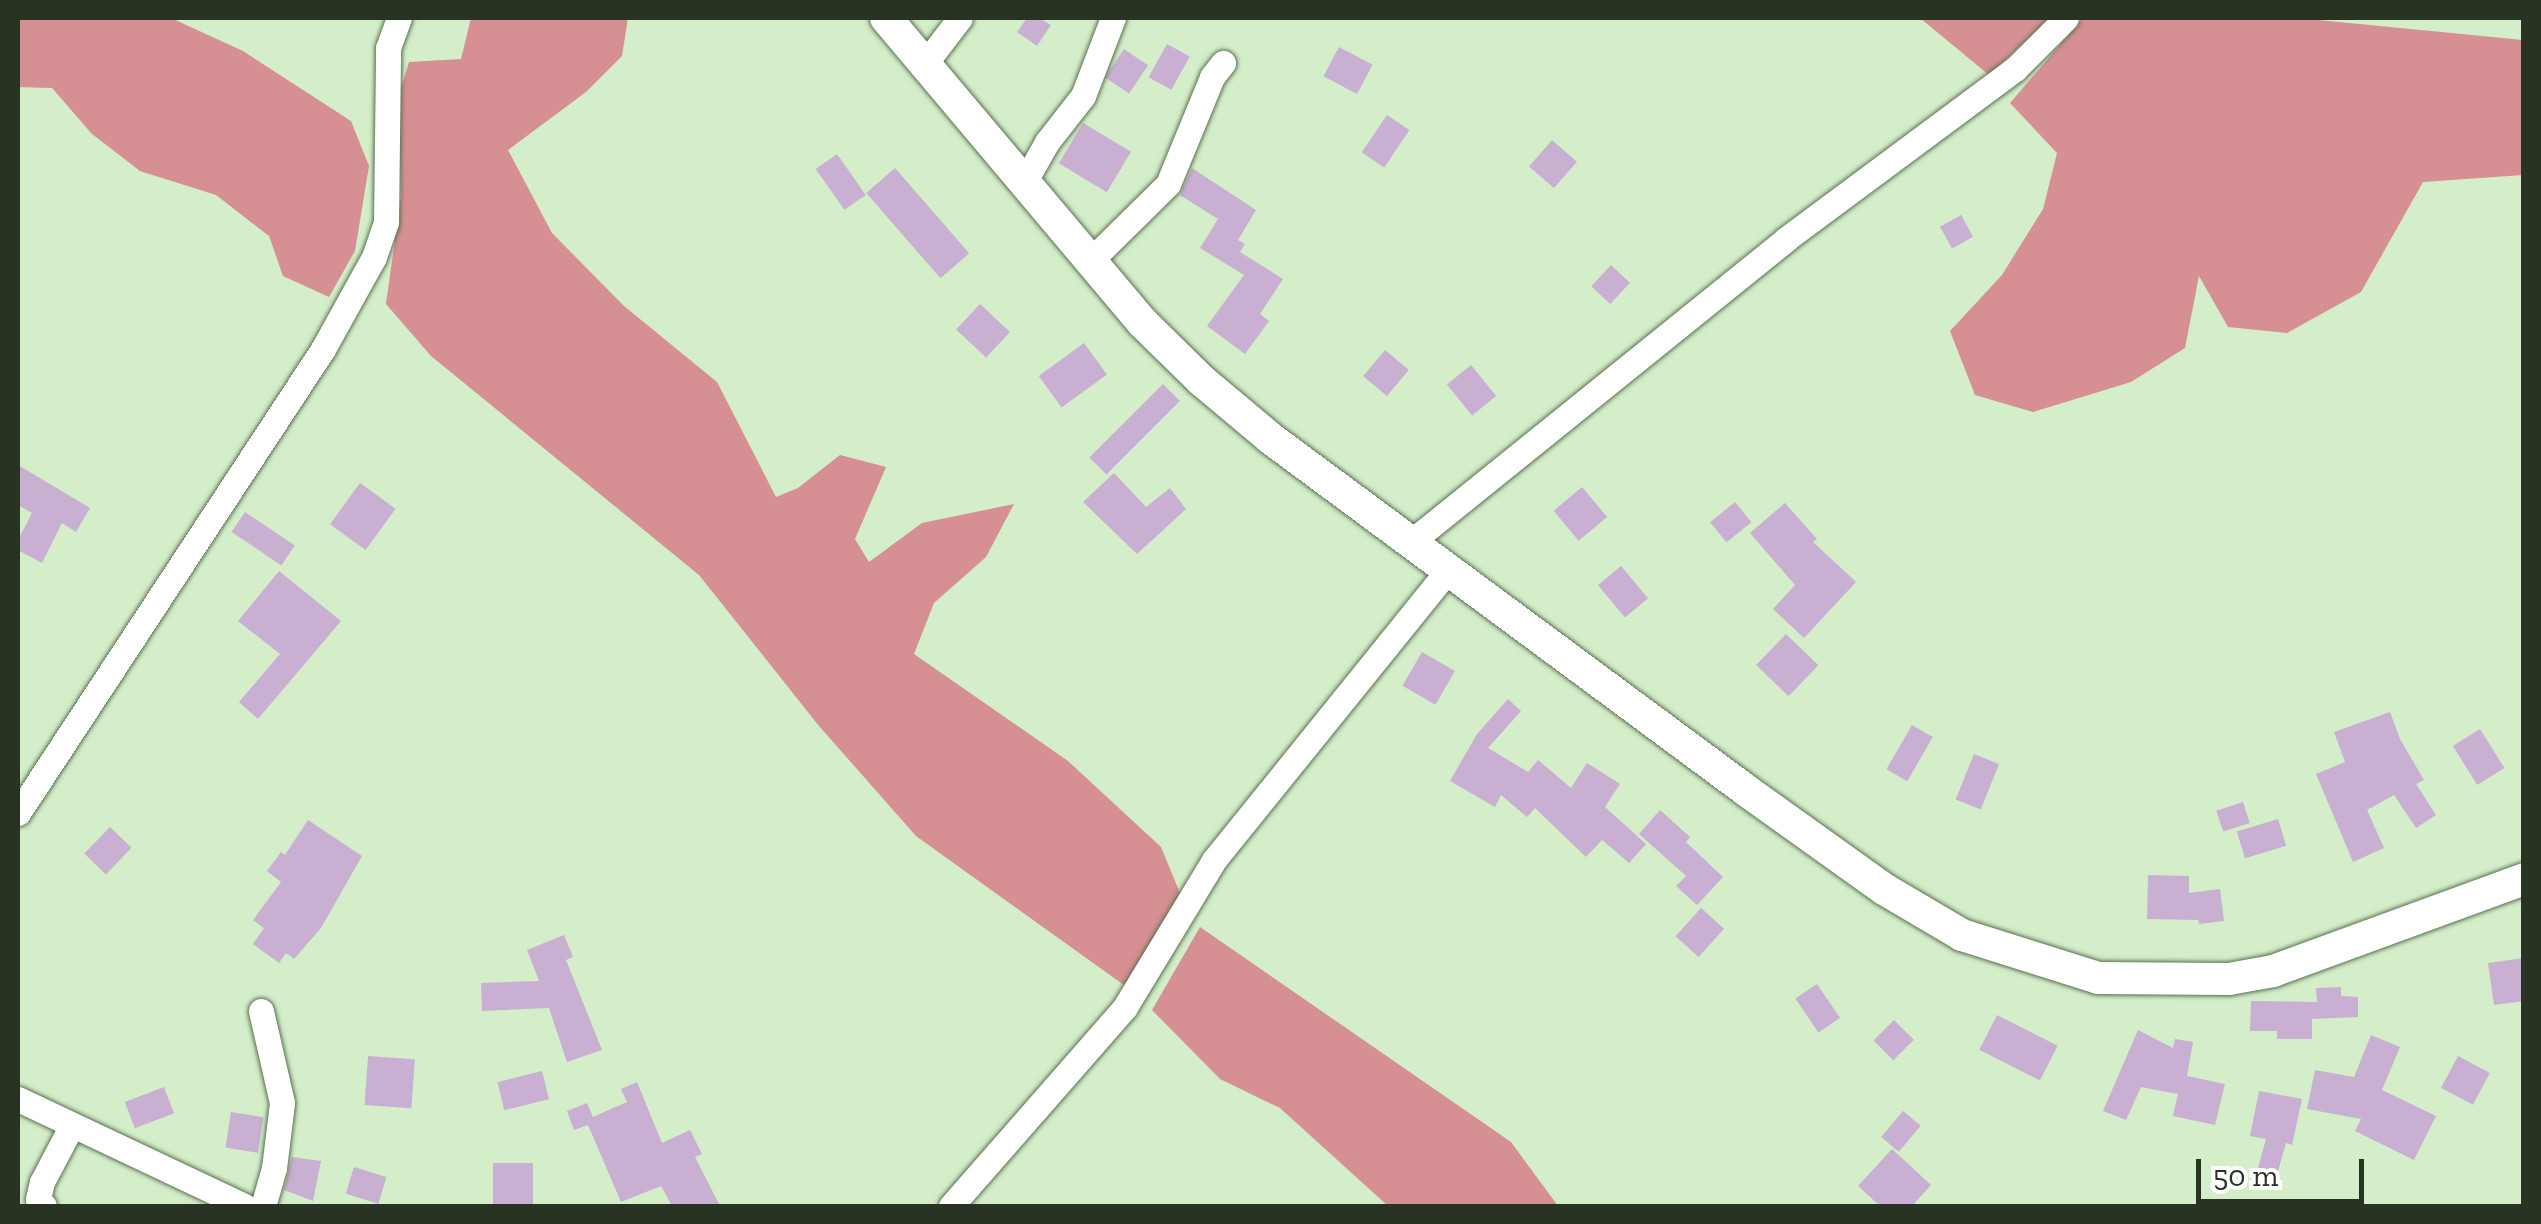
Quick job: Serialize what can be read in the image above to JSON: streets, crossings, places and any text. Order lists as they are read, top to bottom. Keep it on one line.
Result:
{"scale_bar":"50 m"}
